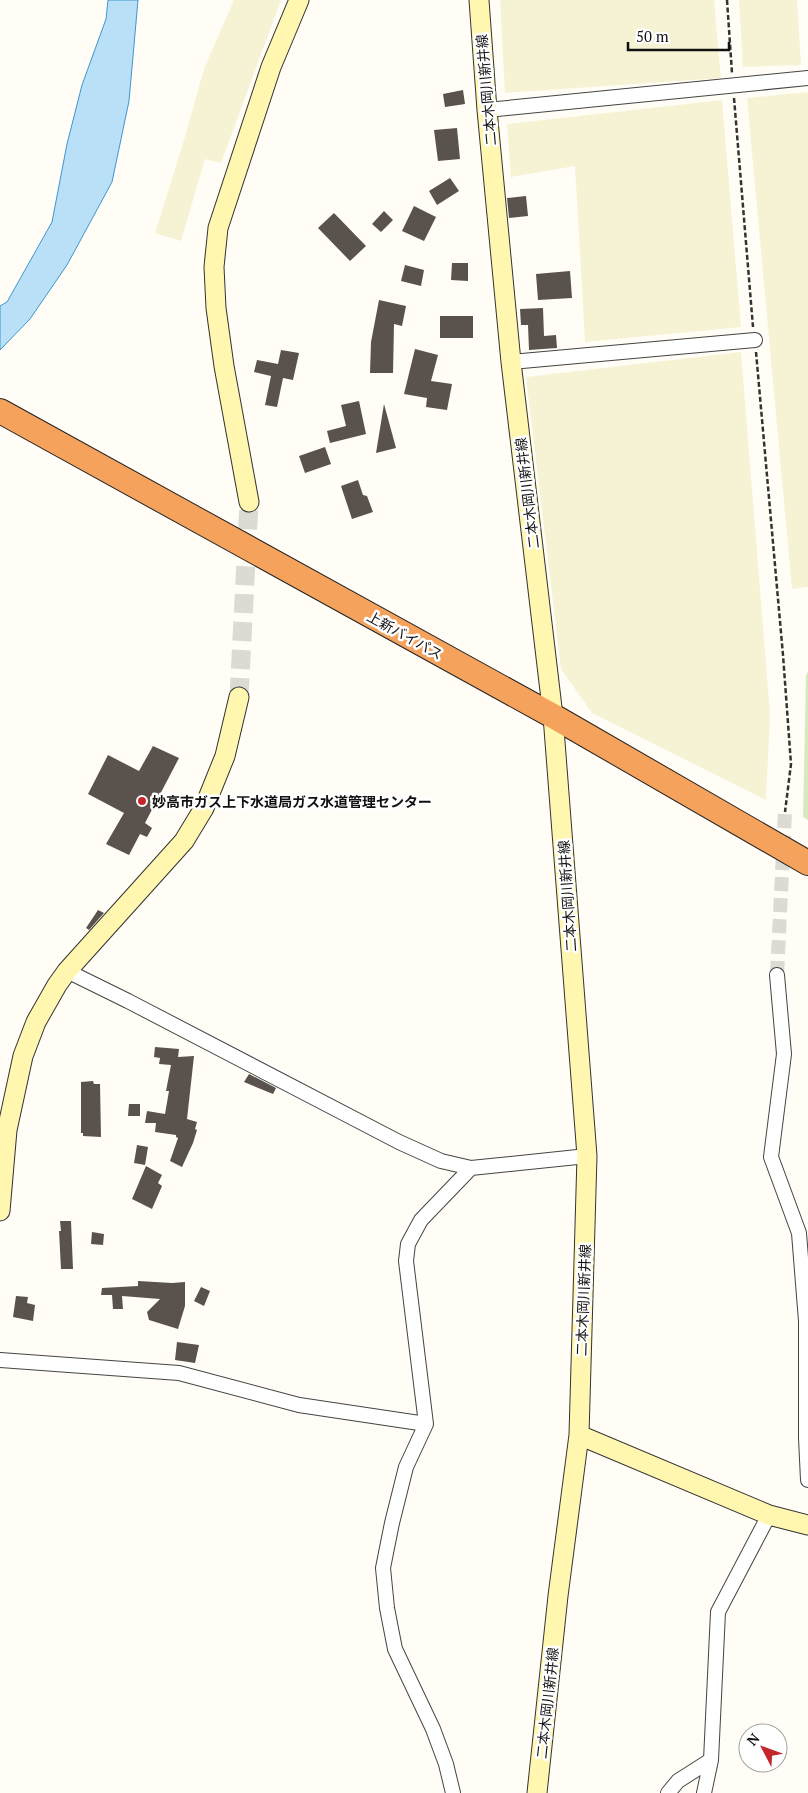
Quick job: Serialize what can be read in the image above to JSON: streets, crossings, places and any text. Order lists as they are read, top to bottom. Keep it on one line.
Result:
{"streets":{"highway":["上新バイパス"],"main road":["二本木岡川新井線"]},"crossings":[["二本木岡川新井線","上新バイパス"]],"places":["妙高市ガス上下水道局ガス水道管理センター"],"scale_bar":"50 m","north":"top left"}
